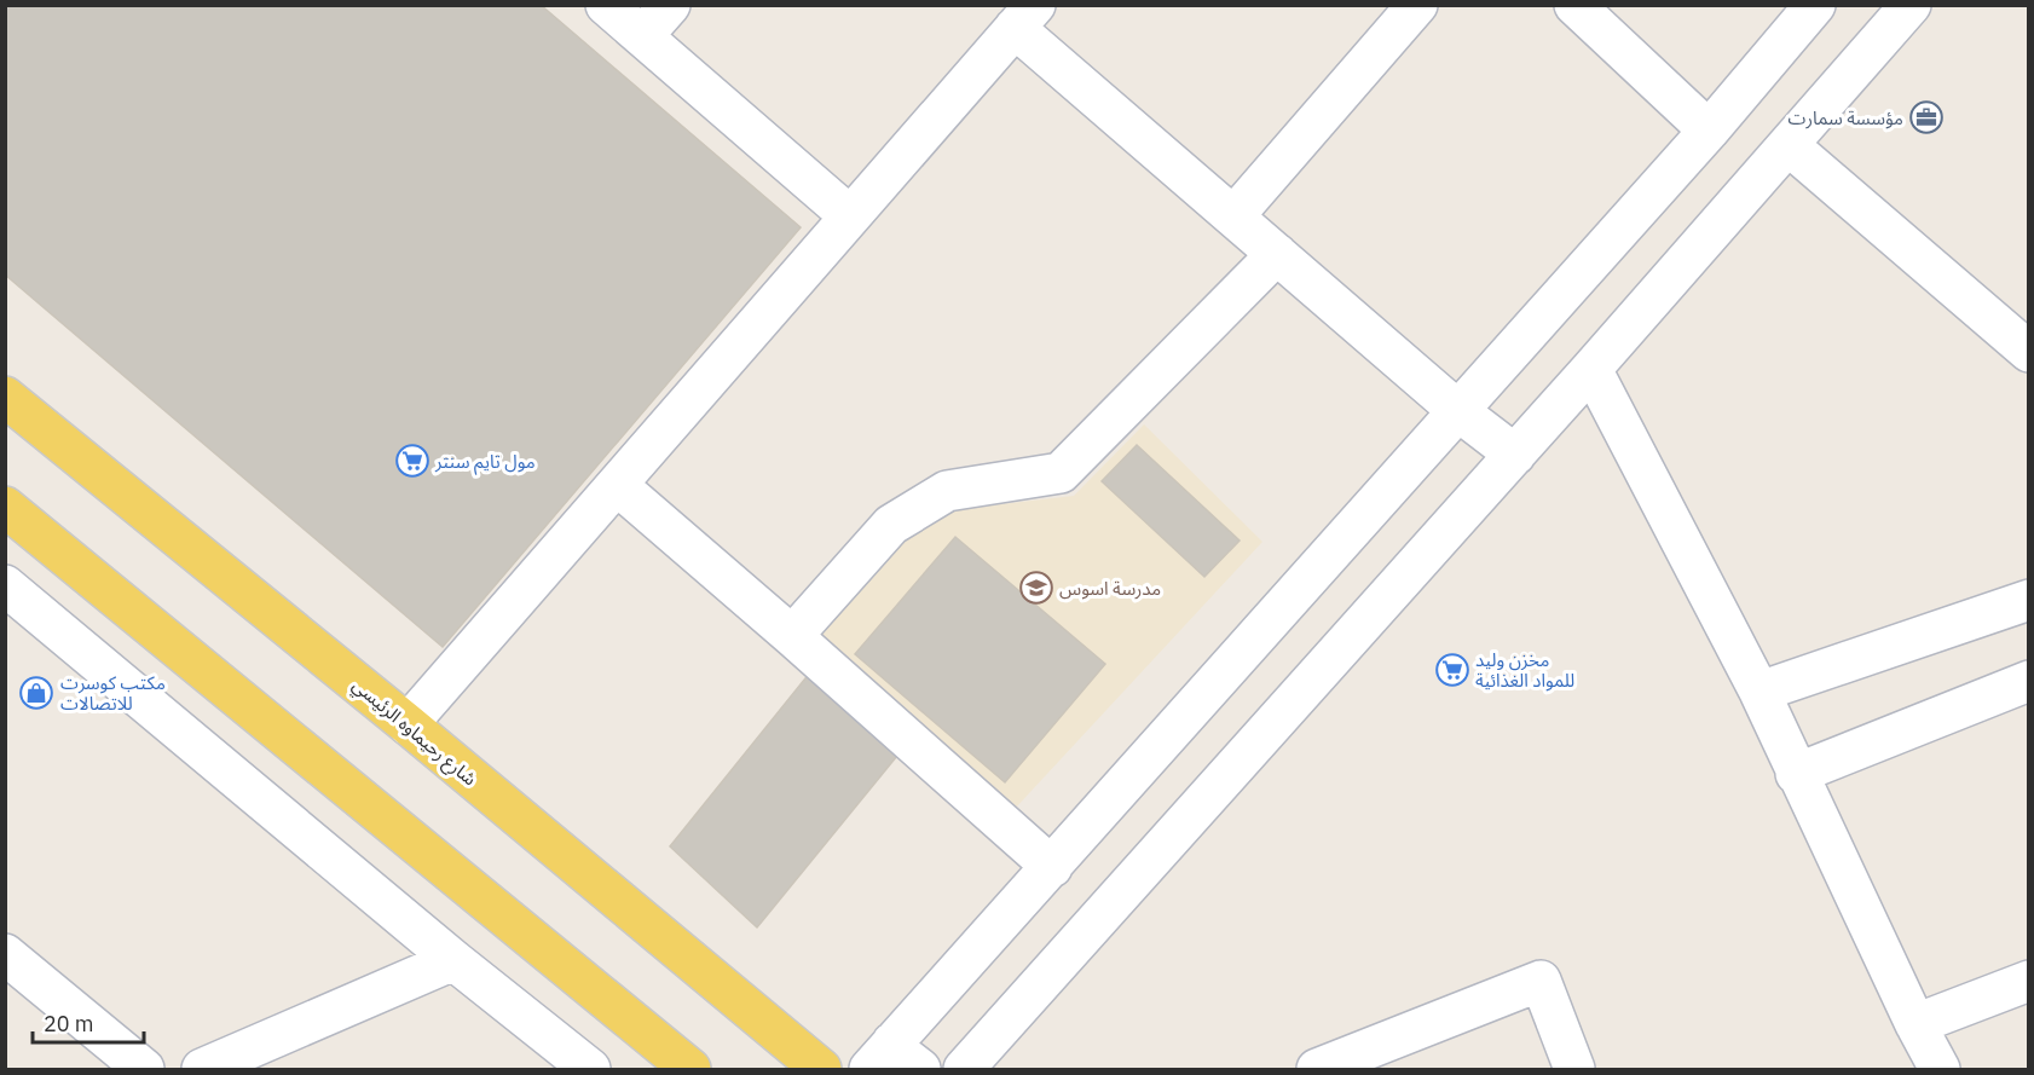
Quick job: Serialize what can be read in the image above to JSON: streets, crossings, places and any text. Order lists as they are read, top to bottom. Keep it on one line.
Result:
{"streets":{"main road":["شارع رحيماوه الرئيسي"]},"places":{"office":["مؤسسة سمارت"],"supermarket":["مول تايم سنتر","مخزن وليد للمواد الغذائية"],"school or university":["مدرسة اسوس"],"shop":["مكتب كوسرت للاتصالات"]},"scale_bar":"20 m"}
